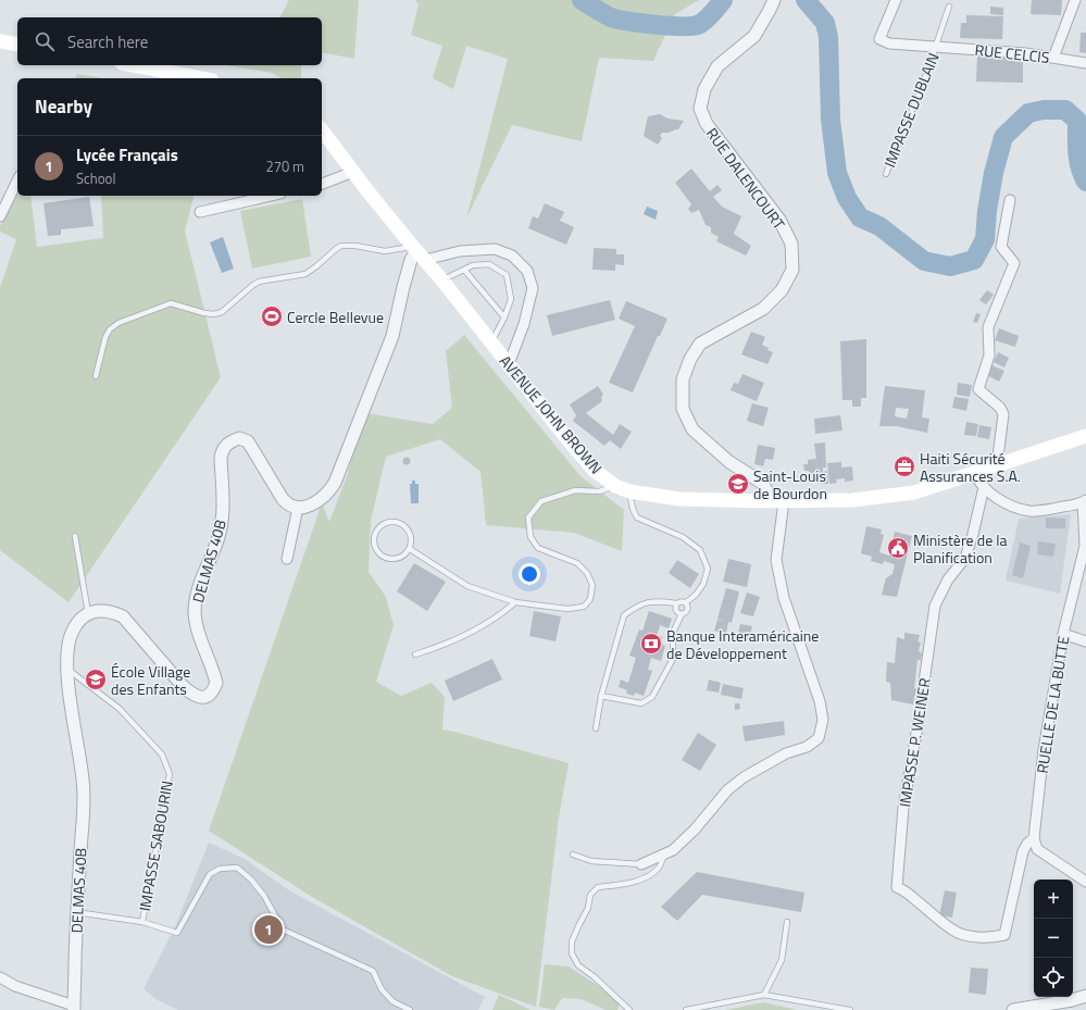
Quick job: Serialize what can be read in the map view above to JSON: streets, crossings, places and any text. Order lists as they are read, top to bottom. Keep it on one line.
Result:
{"streets":{"main road":["AVENUE JOHN BROWN"],"street":["RUE CELCIS","RUE DALENCOURT","DELMAS 40B","RUELLE DE LA BUTTE","IMPASSE P. WEINER"],"lane":["IMPASSE DUBLAIN","IMPASSE SABOURIN"]},"crossings":[["RUE CELCIS","IMPASSE DUBLAIN"],["RUE DALENCOURT","AVENUE JOHN BROWN"],["DELMAS 40B","IMPASSE SABOURIN"],["RUELLE DE LA BUTTE","IMPASSE P. WEINER"]],"places":{"sports":["Cercle Bellevue"],"office":["Haiti Sécurité Assurances S.A."],"school or university":["Saint-Louis de Bourdon","École Village des Enfants"],"public building":["Ministère de la Planification"],"bank":["Banque Interaméricaine de Développement"]},"page":{"search":"Search here","heading":"Nearby","list":[{"mark":"1","name":"Lycée Français","note":"School","value":"270 m"}],"map_buttons":["+","−"],"pins":"1"}}
